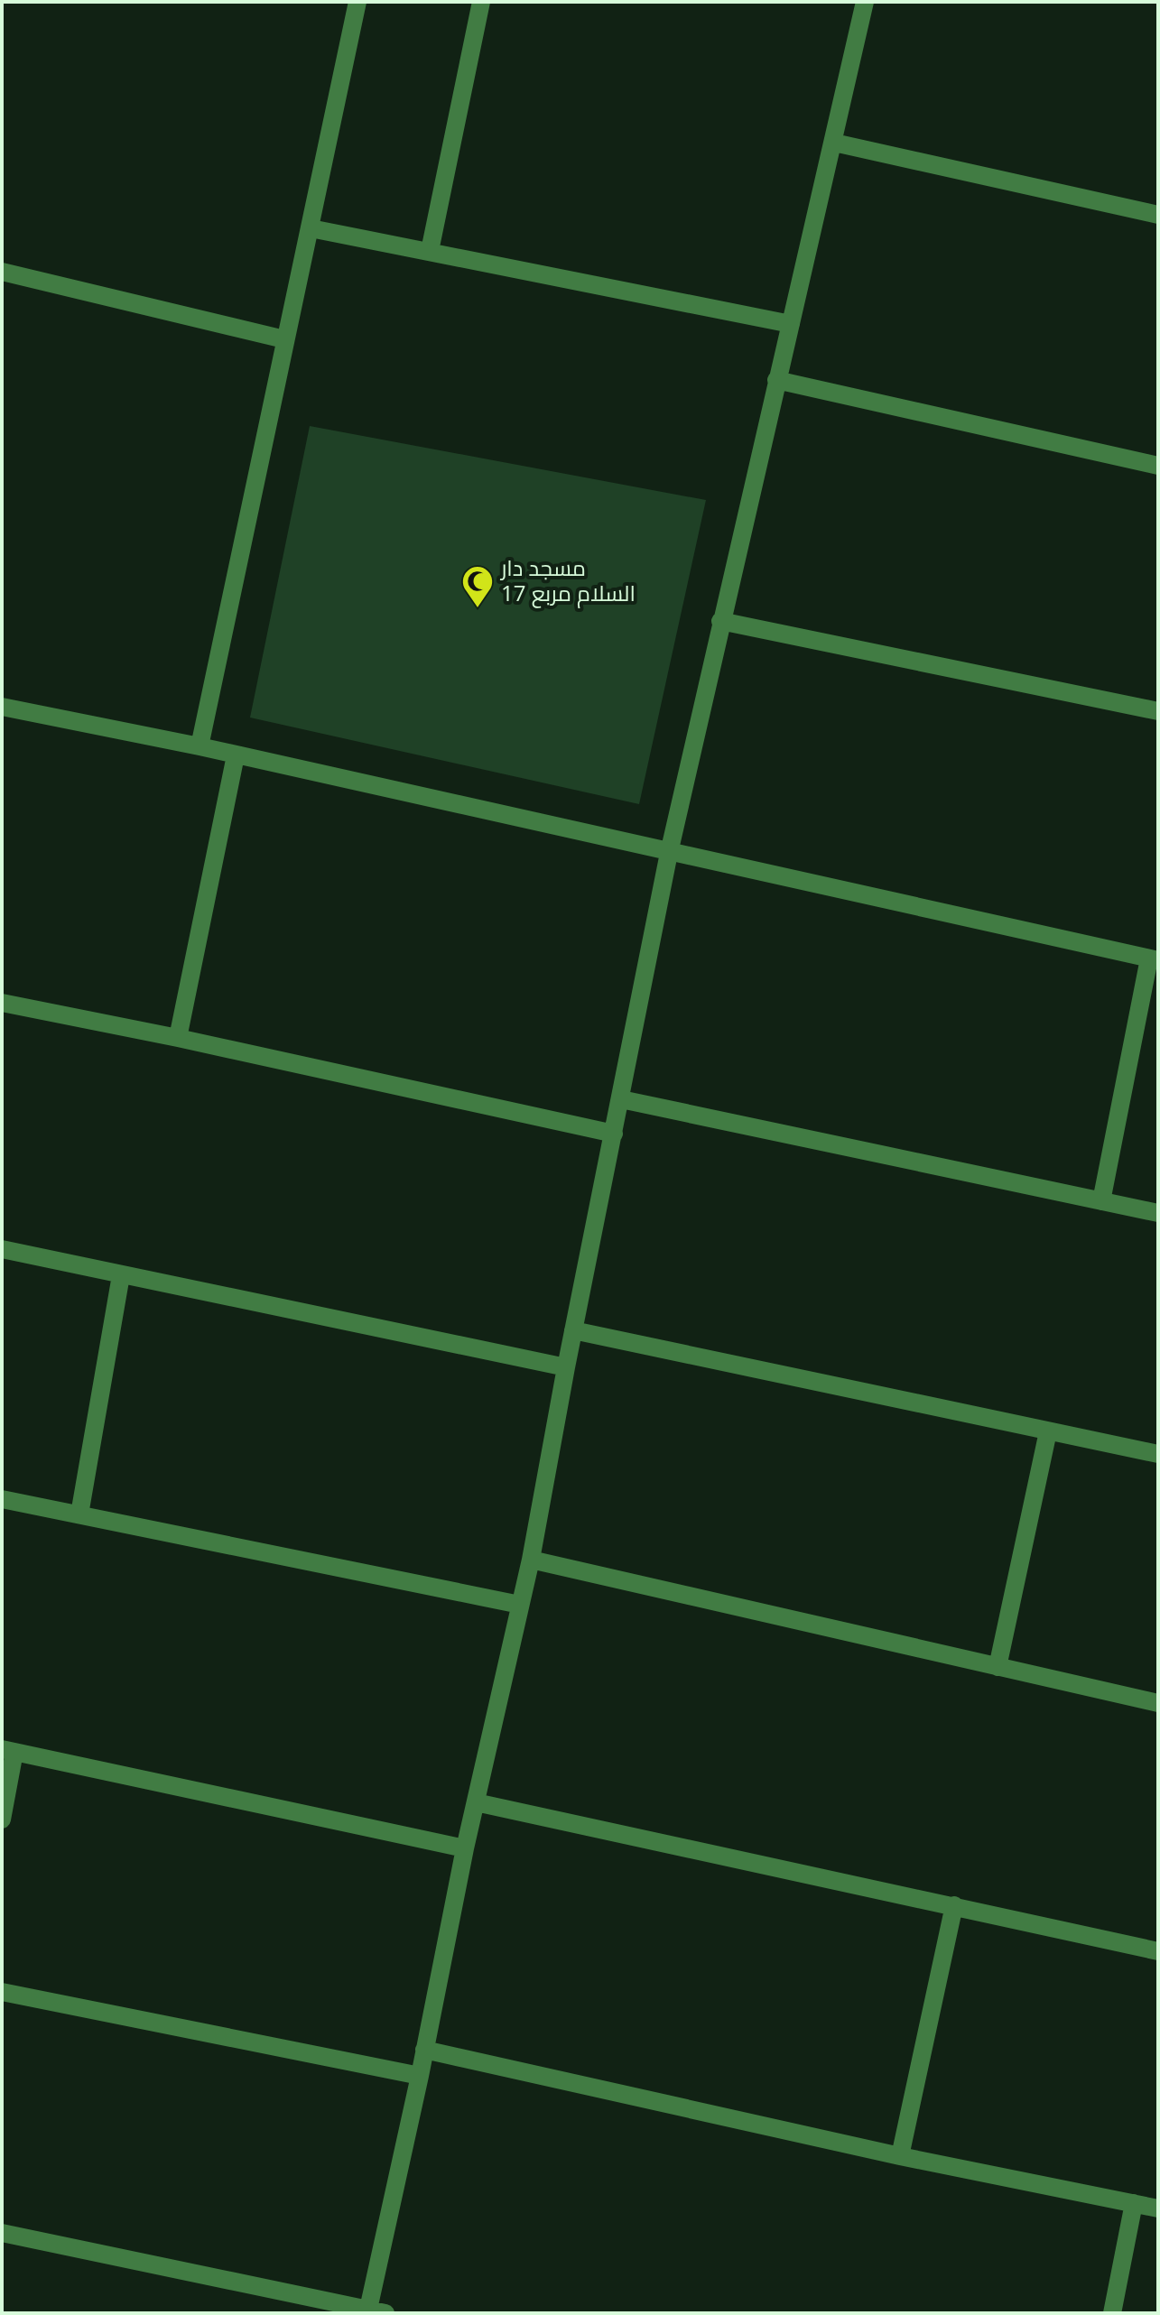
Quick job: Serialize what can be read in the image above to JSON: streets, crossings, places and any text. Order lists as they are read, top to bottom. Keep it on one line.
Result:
{"places":{"mosque":["مسجد دار السلام مربع 17"]}}
